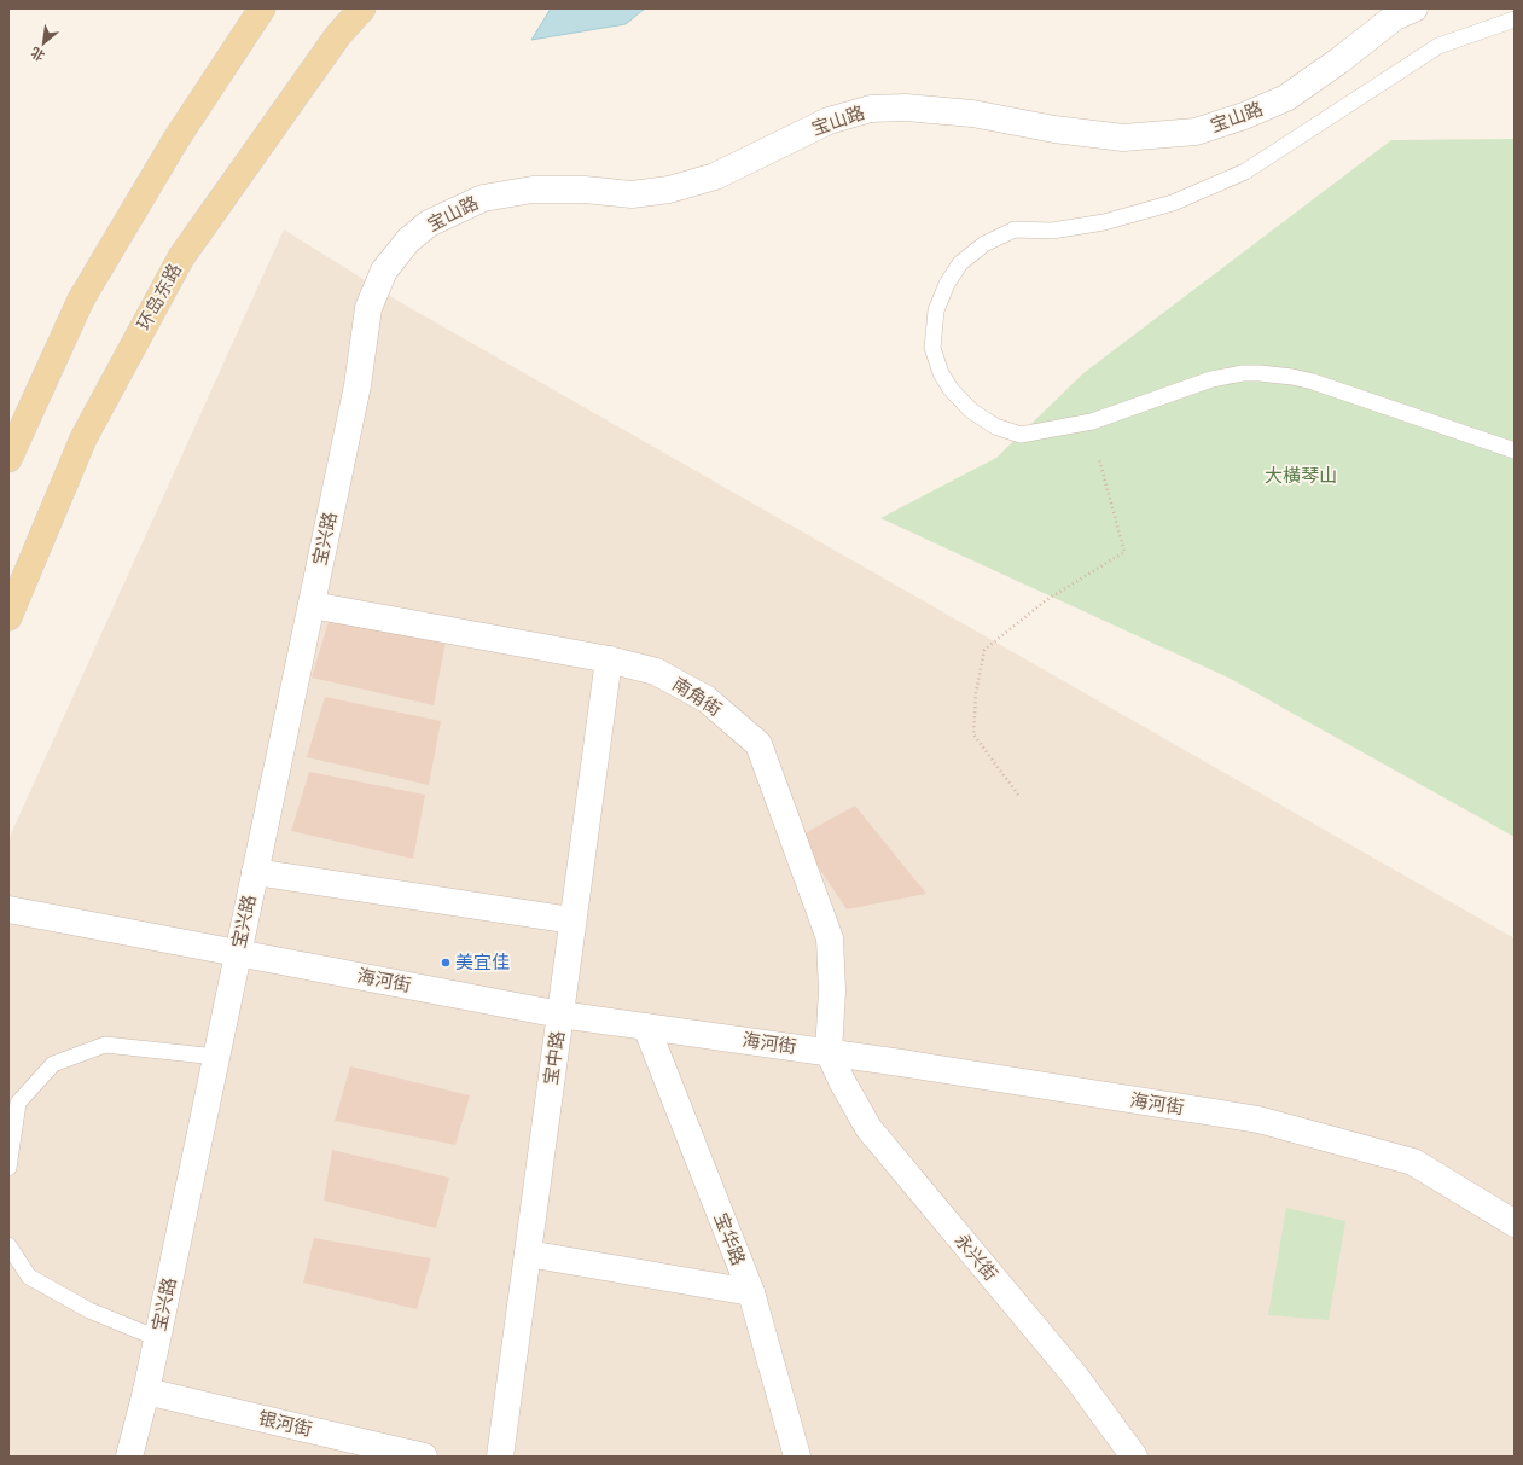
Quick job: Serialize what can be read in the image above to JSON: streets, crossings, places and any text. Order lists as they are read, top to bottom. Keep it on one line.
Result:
{"streets":{"main road":["环岛东路"],"street":["宝山路","宝兴路","南角街","海河街","宝中路","宝华路","永兴街","银河街"]},"crossings":[["宝山路","宝兴路"],["宝兴路","南角街"],["宝兴路","海河街"],["宝兴路","银河街"],["南角街","海河街"],["南角街","宝中路"],["南角街","永兴街"],["海河街","宝中路"],["海河街","宝华路"],["海河街","永兴街"]],"parks":["大橫琴山"],"places":["美宜佳"],"north":"bottom left"}
